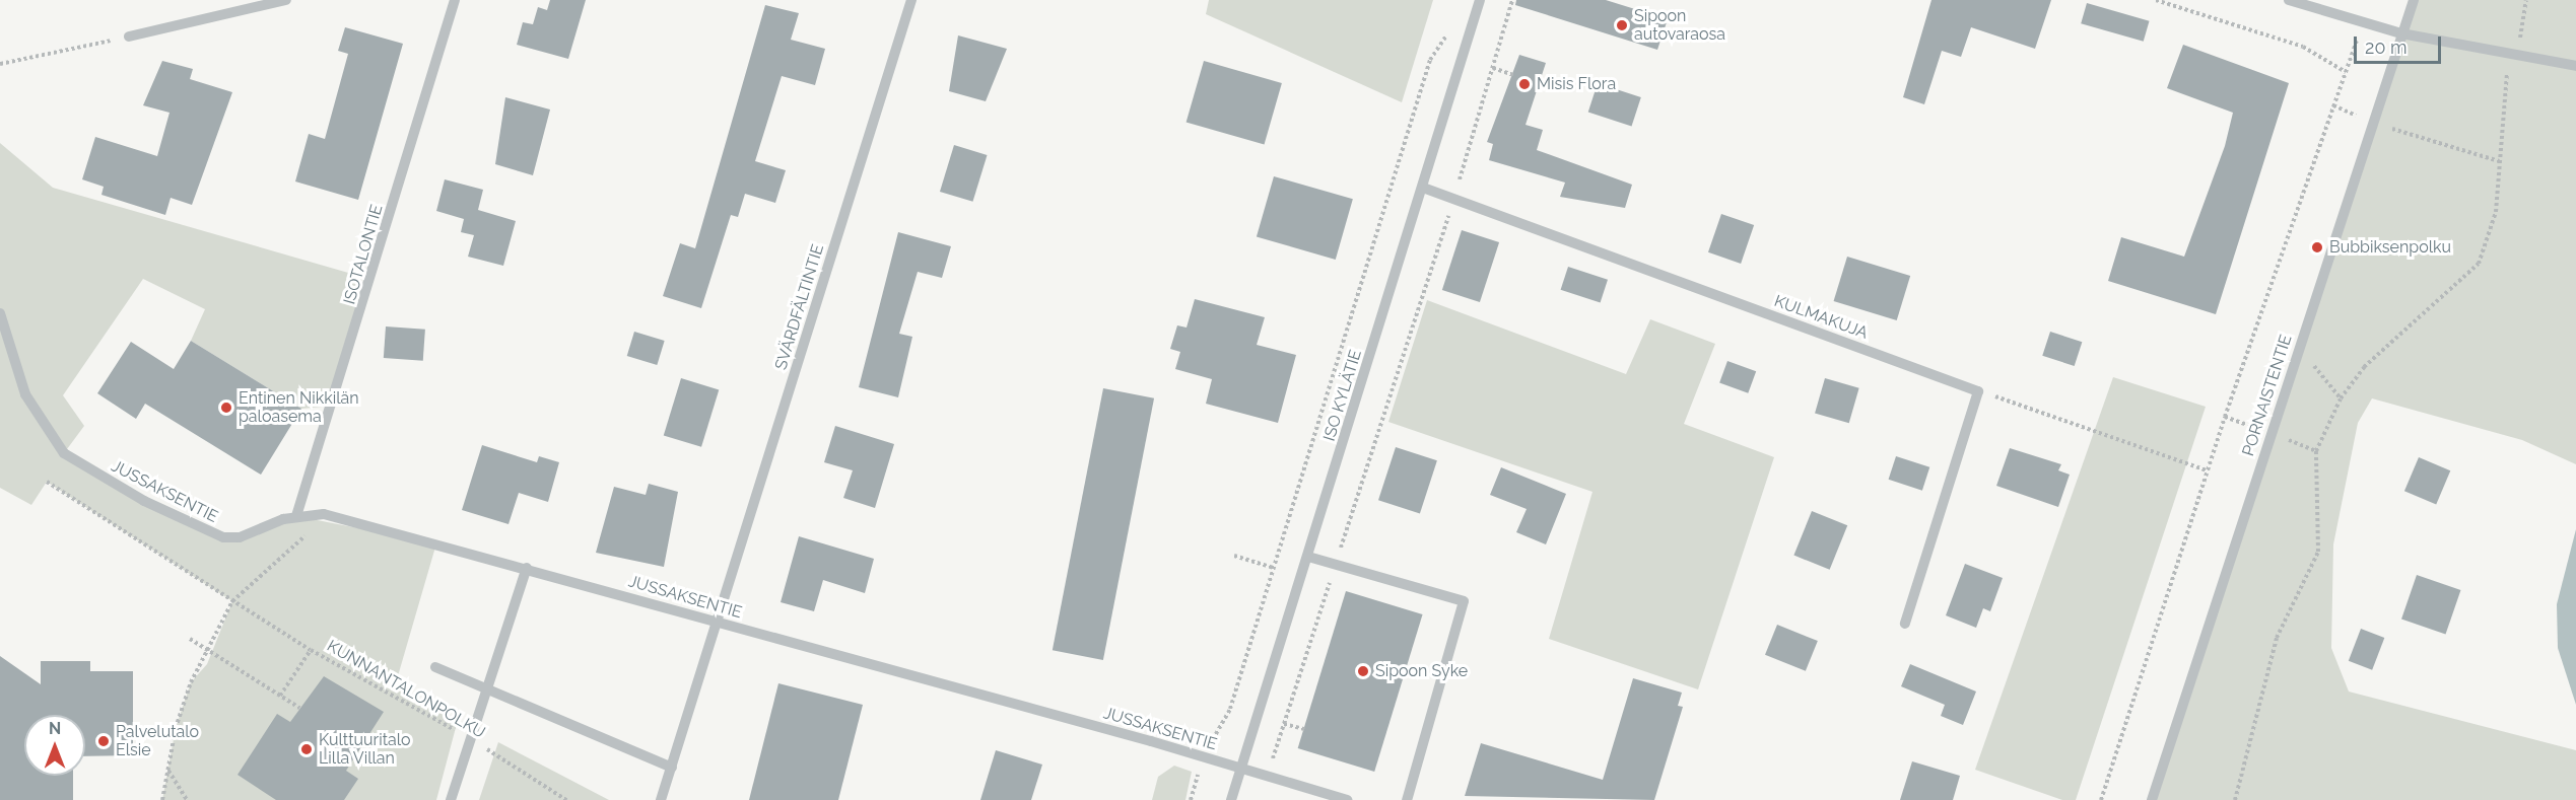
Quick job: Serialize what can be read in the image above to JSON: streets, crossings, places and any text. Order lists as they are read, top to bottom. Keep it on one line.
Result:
{"streets":{"street":["ISOTALONTIE","SVÄRDFÄLTINTIE","KULMAKUJA","ISO KYLÄTIE","PORNAISTENTIE","JUSSAKSENTIE"],"path":["KUNNANTALONPOLKU"]},"crossings":[["ISOTALONTIE","JUSSAKSENTIE"],["SVÄRDFÄLTINTIE","JUSSAKSENTIE"],["KULMAKUJA","ISO KYLÄTIE"],["ISO KYLÄTIE","JUSSAKSENTIE"]],"places":["Sipoon autovaraosa","Misis Flora","Bubbiksenpolku","Entinen Nikkilän paloasema","Sipoon Syke","Palvelutalo Elsie","Kulttuuritalo Lilla Villan"],"scale_bar":"20 m","north":"top"}
